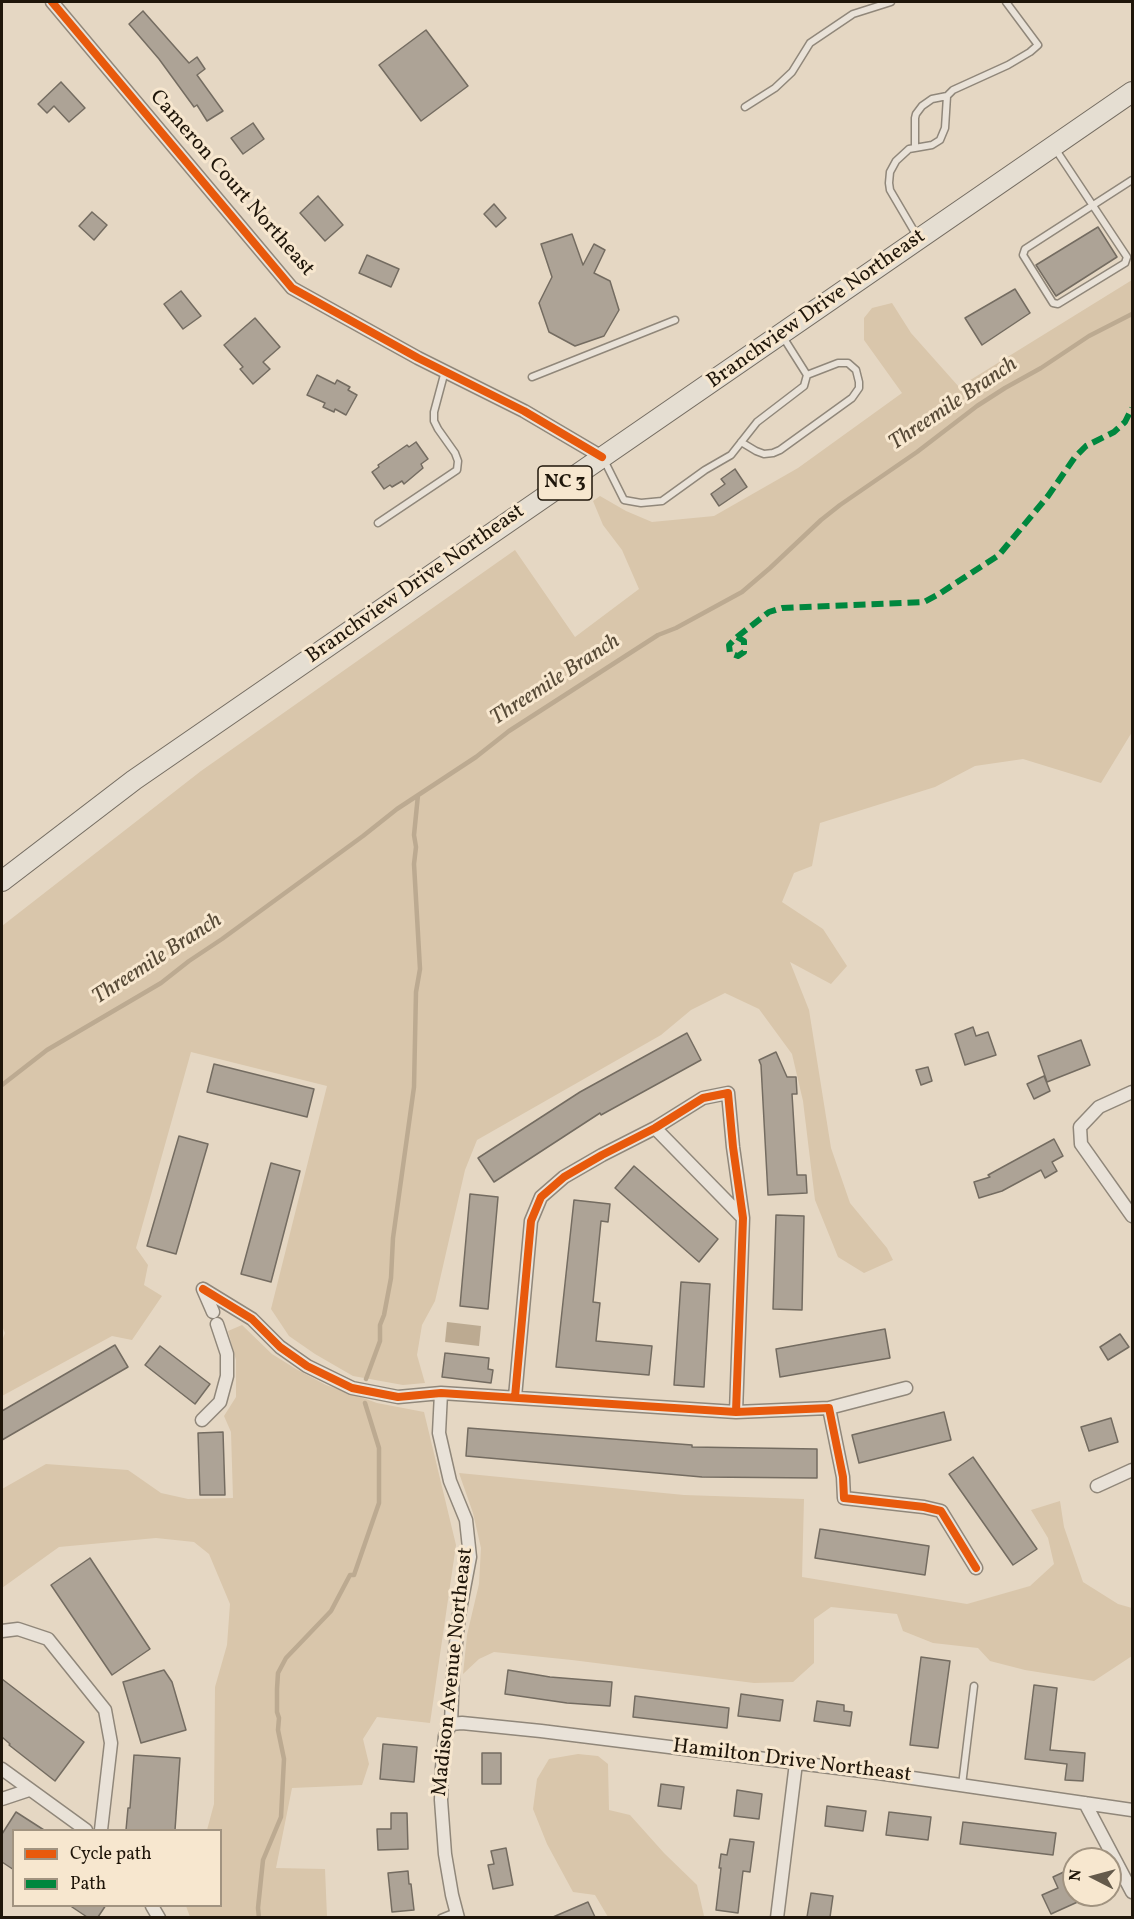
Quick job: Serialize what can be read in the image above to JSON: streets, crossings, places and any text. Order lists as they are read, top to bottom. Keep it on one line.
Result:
{"streets":{"main road":["Branchview Drive Northeast","NC 3"],"street":["Cameron Court Northeast","Madison Avenue Northeast","Hamilton Drive Northeast"]},"crossings":[["Cameron Court Northeast","Branchview Drive Northeast"],["Madison Avenue Northeast","Hamilton Drive Northeast"]],"water":["Threemile Branch"],"legend":["Cycle path","Path"],"north":"left"}
